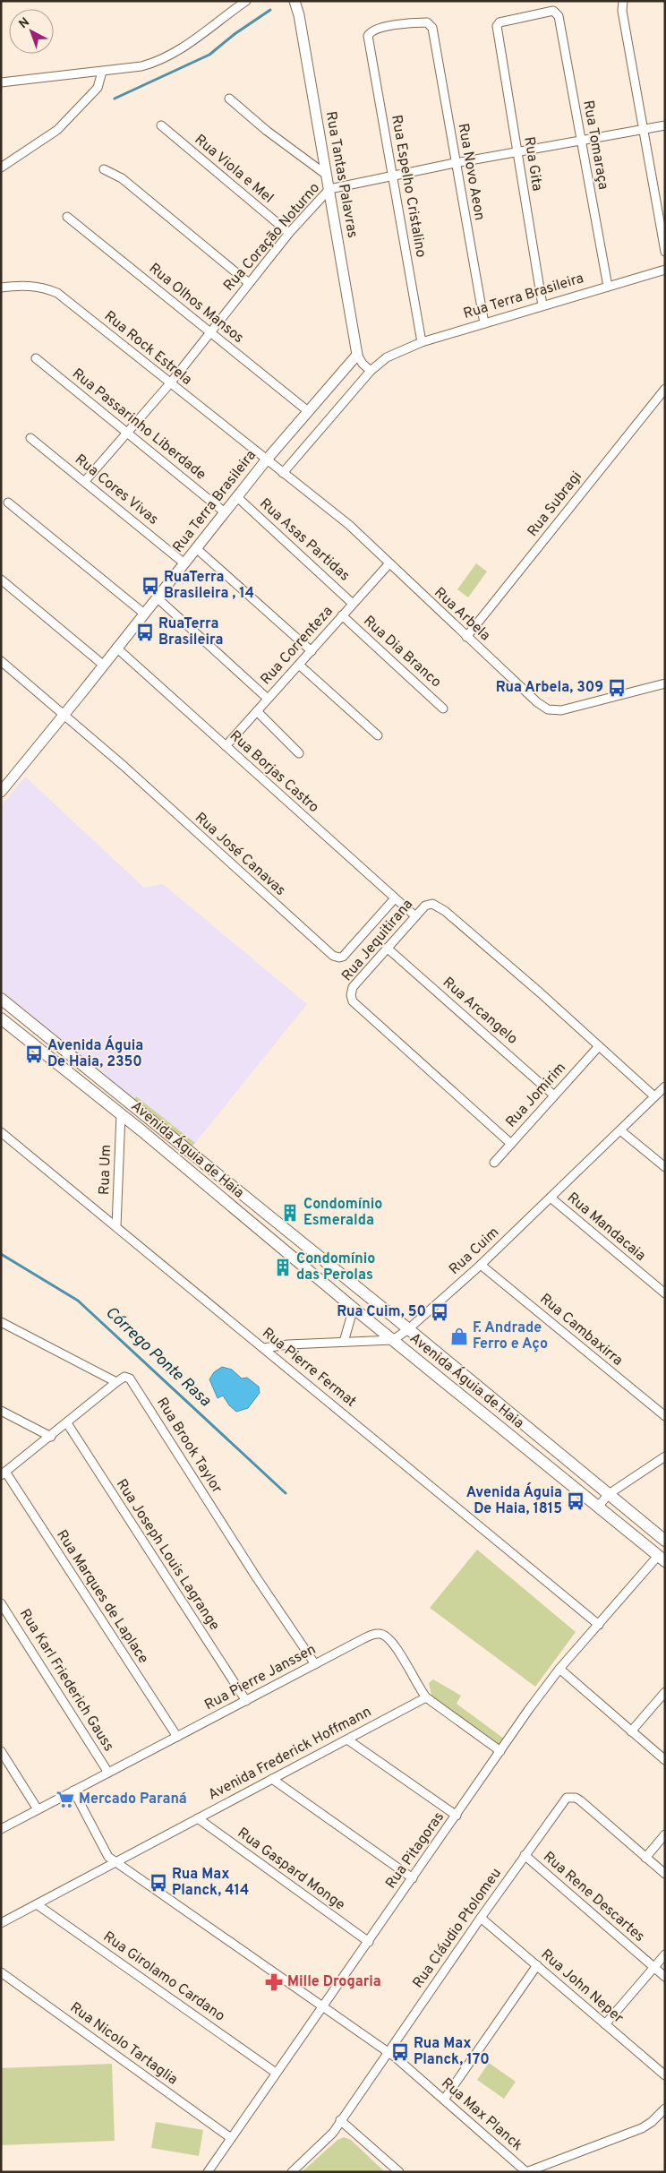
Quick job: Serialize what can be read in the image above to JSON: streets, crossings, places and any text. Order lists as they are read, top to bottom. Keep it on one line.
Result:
{"streets":{"main road":["Avenida Águia de Haia"],"street":["Rua Tomaraça","Rua Gita","Rua Viola e Mel","Rua Novo Aeon","Rua Tantas Palavras","Rua Espelho Cristalino","Rua Coração Noturno","Rua Terra Brasileira","Rua Olhos Mansos","Rua Rock Estrela","Rua Passarinho Liberdade","Rua Cores Vivas","Rua Subragi","Rua Asas Partidas","Rua Arbela","Rua Correnteza","Rua Dia Branco","Rua Borjas Castro","Rua José Canavas","Rua Jequitirana","Rua Arcangelo","Rua Jomirim","Rua Um","Rua Mandacaia","Rua Cuim","Rua Cambaxirra","Rua Pierre Fermat","Rua Brook Taylor","Rua Joseph Louis Lagrange","Rua Marques de Laplace","Rua Pierre Janssen","Rua Karl Friederich Gauss","Avenida Frederick Hoffmann","Rua Pitagoras","Rua Gaspard Monge","Rua Rene Descartes","Rua Cláudio Ptolomeu","Rua Girolamo Cardano","Rua John Neper","Rua Nicolo Tartaglia","Rua Max Planck"]},"crossings":[["Rua Tomaraça","Rua Gita"],["Rua Tomaraça","Rua Coração Noturno"],["Rua Tomaraça","Rua Terra Brasileira"],["Rua Gita","Rua Coração Noturno"],["Rua Gita","Rua Terra Brasileira"],["Rua Viola e Mel","Rua Coração Noturno"],["Rua Novo Aeon","Rua Espelho Cristalino"],["Rua Novo Aeon","Rua Coração Noturno"],["Rua Novo Aeon","Rua Terra Brasileira"],["Rua Tantas Palavras","Rua Coração Noturno"],["Rua Tantas Palavras","Rua Terra Brasileira"],["Rua Espelho Cristalino","Rua Coração Noturno"],["Rua Espelho Cristalino","Rua Terra Brasileira"],["Rua Coração Noturno","Rua Olhos Mansos"],["Rua Coração Noturno","Rua Rock Estrela"],["Rua Coração Noturno","Rua Passarinho Liberdade"],["Rua Coração Noturno","Rua Cores Vivas"],["Rua Terra Brasileira","Rua Olhos Mansos"],["Rua Terra Brasileira","Rua Rock Estrela"],["Rua Terra Brasileira","Rua Passarinho Liberdade"],["Rua Terra Brasileira","Rua Cores Vivas"],["Rua Terra Brasileira","Rua Asas Partidas"],["Rua Terra Brasileira","Rua Arbela"],["Rua Terra Brasileira","Rua Borjas Castro"],["Rua Terra Brasileira","Rua José Canavas"],["Rua Rock Estrela","Rua Arbela"],["Rua Subragi","Rua Arbela"],["Rua Asas Partidas","Rua Correnteza"],["Rua Arbela","Rua Correnteza"],["Rua Correnteza","Rua Dia Branco"],["Rua Correnteza","Rua Borjas Castro"],["Rua Borjas Castro","Rua José Canavas"],["Rua Borjas Castro","Rua Jequitirana"],["Rua Jequitirana","Rua Arcangelo"],["Rua Jequitirana","Rua Jomirim"],["Rua Jequitirana","Rua Cuim"],["Rua Arcangelo","Rua Jomirim"],["Avenida Águia de Haia","Rua Um"],["Avenida Águia de Haia","Rua Cuim"],["Avenida Águia de Haia","Rua Pitagoras"],["Rua Um","Rua Pierre Fermat"],["Rua Mandacaia","Rua Cuim"],["Rua Cuim","Rua Cambaxirra"],["Rua Pierre Fermat","Rua Pitagoras"],["Rua Brook Taylor","Rua Pierre Janssen"],["Rua Joseph Louis Lagrange","Rua Pierre Janssen"],["Rua Marques de Laplace","Rua Pierre Janssen"],["Rua Pierre Janssen","Rua Karl Friederich Gauss"],["Rua Pierre Janssen","Avenida Frederick Hoffmann"],["Rua Pierre Janssen","Rua Pitagoras"],["Rua Pierre Janssen","Rua Max Planck"],["Avenida Frederick Hoffmann","Rua Gaspard Monge"],["Avenida Frederick Hoffmann","Rua Girolamo Cardano"],["Avenida Frederick Hoffmann","Rua Max Planck"],["Rua Pitagoras","Rua Gaspard Monge"],["Rua Pitagoras","Rua Girolamo Cardano"],["Rua Pitagoras","Rua Nicolo Tartaglia"],["Rua Pitagoras","Rua Max Planck"],["Rua Rene Descartes","Rua Cláudio Ptolomeu"],["Rua Cláudio Ptolomeu","Rua John Neper"],["Rua Cláudio Ptolomeu","Rua Max Planck"]],"water":["Córrego Ponte Rasa"],"places":{"bus stop":["RuaTerra Brasileira , 14","RuaTerra Brasileira","Rua Arbela, 309","Avenida Águia De Haia, 2350","Rua Cuim, 50","Avenida Águia De Haia, 1815","Rua Max Planck, 414","Rua Max Planck, 170"],"building":["Condomínio Esmeralda","Condomínio das Perolas"],"shop":["F. Andrade Ferro e Aço"],"supermarket":["Mercado Paraná"],"pharmacy":["Mille Drogaria"]},"north":"top left"}
